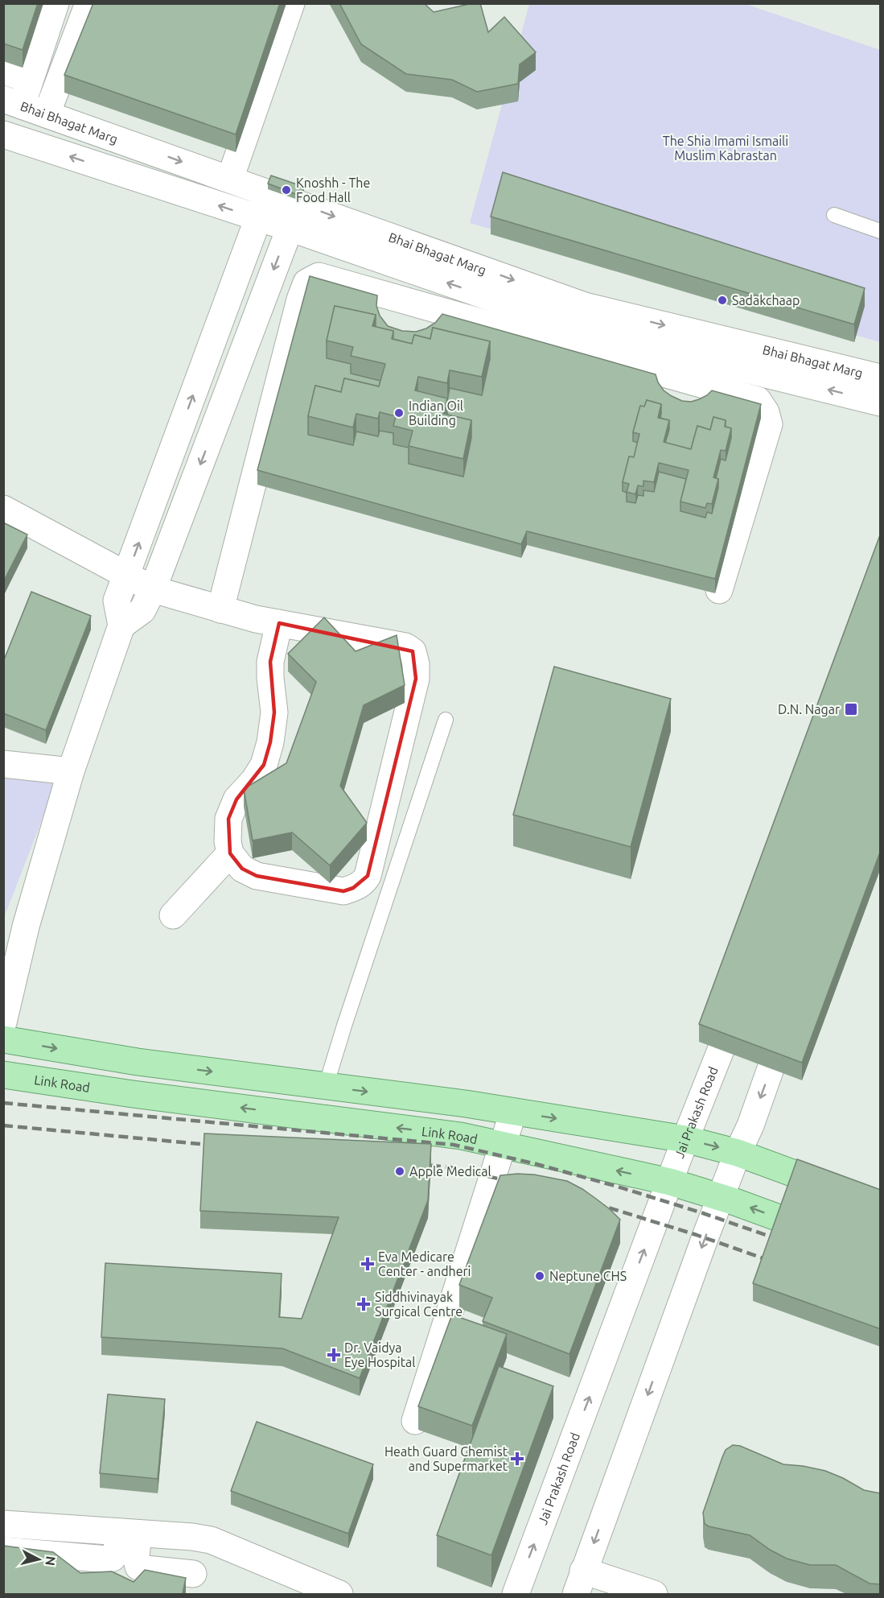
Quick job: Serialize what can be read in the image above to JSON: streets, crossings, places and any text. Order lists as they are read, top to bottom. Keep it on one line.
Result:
{"streets":{"main road":["Link Road"],"street":["Bhai Bhagat Marg","Jai Prakash Road"]},"crossings":[["Link Road","Jai Prakash Road"]],"parks":["The Shia Imami Ismaili Muslim Kabrastan"],"places":{"other":["Knoshh - The Food Hall","Sadakchaap","Indian Oil Building","Apple Medical","Neptune CHS"],"transit":["D.N. Nagar"],"health":["Eva Medicare Center - andheri","Siddhivinayak Surgical Centre","Dr. Vaidya Eye Hospital","Heath Guard Chemist and Supermarket"]},"north":"right"}
